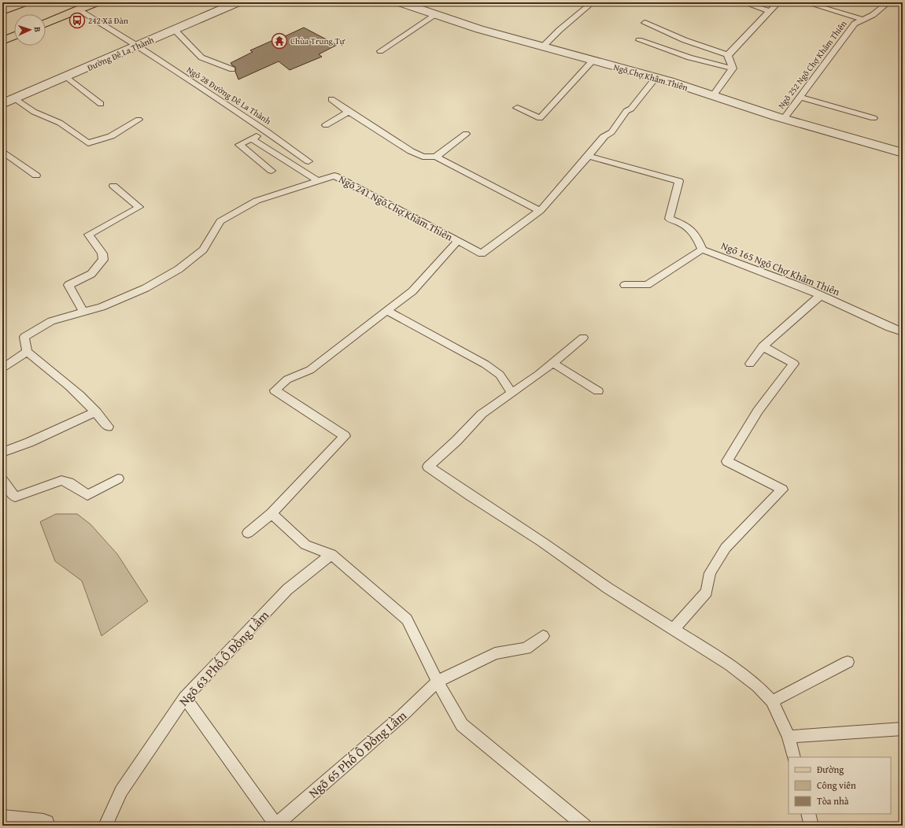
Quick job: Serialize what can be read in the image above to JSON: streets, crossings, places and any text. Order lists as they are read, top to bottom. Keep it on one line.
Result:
{"streets":{"street":["Đường Đê La Thành","Ngõ Chợ Khâm Thiên"],"lane":["Ngõ 252 Ngõ Chợ Khâm Thiên","Ngõ 28 Đường Đê La Thành","Ngõ 241 Ngõ Chợ Khâm Thiên","Ngõ 165 Ngõ Chợ Khâm Thiên","Ngõ 63 Phố Ô Đồng Lầm","Ngõ 65 Phố Ô Đồng Lầm"]},"crossings":[["Đường Đê La Thành","Ngõ 28 Đường Đê La Thành"],["Ngõ 252 Ngõ Chợ Khâm Thiên","Ngõ Chợ Khâm Thiên"],["Ngõ Chợ Khâm Thiên","Ngõ 241 Ngõ Chợ Khâm Thiên"]],"places":{"bus stop":["242 Xã Đàn"],"temple":["Chùa Trung Tự"]},"legend":["Đường","Công viên","Tòa nhà"],"north":"right"}
